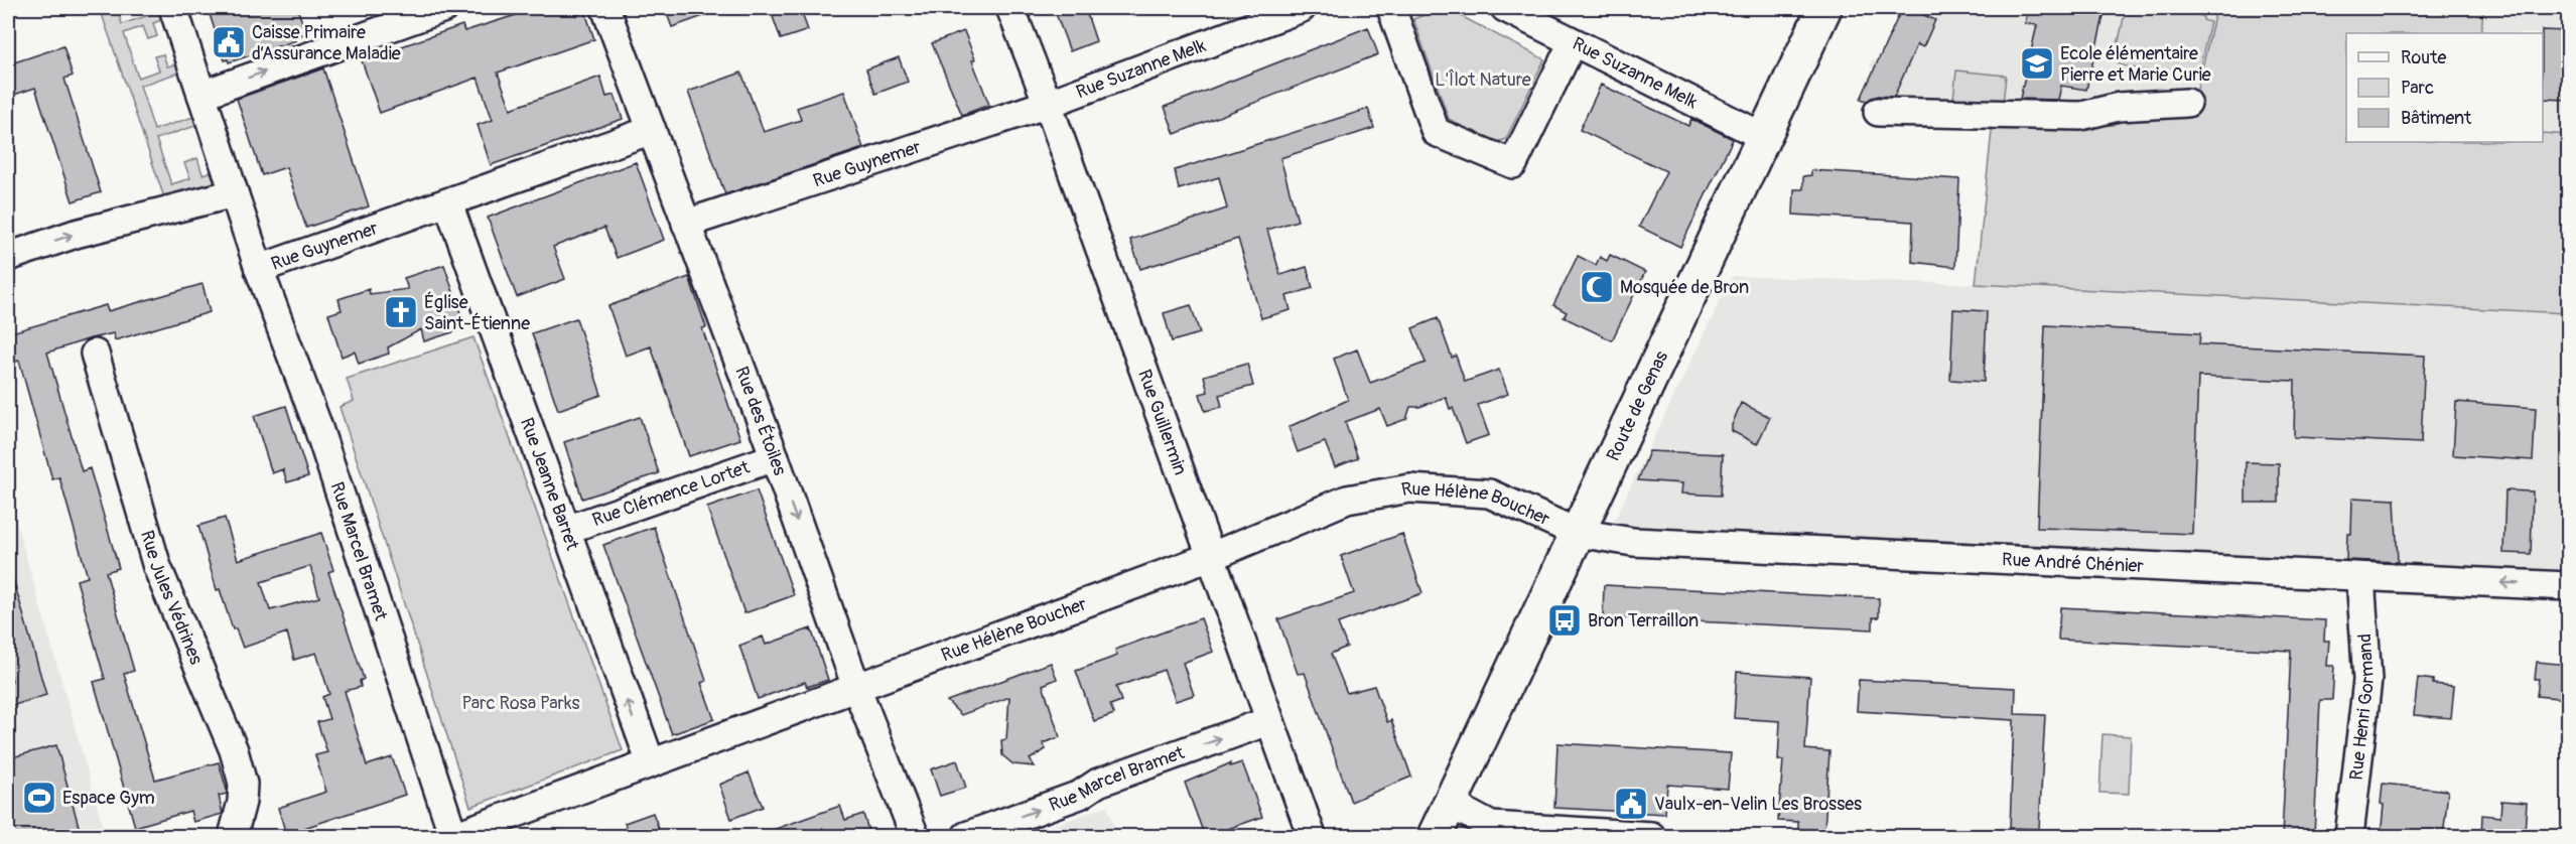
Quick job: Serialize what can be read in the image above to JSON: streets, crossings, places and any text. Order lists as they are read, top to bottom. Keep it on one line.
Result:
{"streets":{"main road":["Route de Genas"],"street":["Rue Suzanne Melk","Rue Guynemer","Rue des Étoiles","Rue Guillermin","Rue Jeanne Barret","Rue Clémence Lortet","Rue Hélène Boucher","Rue Marcel Bramet","Rue André Chénier","Rue Jules Védrines","Rue Henri Gormand"]},"crossings":[["Rue Suzanne Melk","Rue Guynemer"],["Rue Suzanne Melk","Route de Genas"],["Rue Suzanne Melk","Rue Guillermin"],["Rue Guynemer","Rue des Étoiles"],["Rue Guynemer","Rue Guillermin"],["Rue Guynemer","Rue Jeanne Barret"],["Rue Guynemer","Rue Marcel Bramet"],["Route de Genas","Rue Hélène Boucher"],["Route de Genas","Rue André Chénier"],["Rue des Étoiles","Rue Clémence Lortet"],["Rue des Étoiles","Rue Hélène Boucher"],["Rue Guillermin","Rue Hélène Boucher"],["Rue Guillermin","Rue Marcel Bramet"],["Rue Jeanne Barret","Rue Clémence Lortet"],["Rue Jeanne Barret","Rue Hélène Boucher"],["Rue Hélène Boucher","Rue Marcel Bramet"],["Rue Hélène Boucher","Rue André Chénier"],["Rue André Chénier","Rue Henri Gormand"]],"one_way":["Rue Jeanne Barret"],"parks":["L'Îlot Nature","Parc Rosa Parks"],"places":{"public building":["Caisse Primaire d’Assurance Maladie","Vaulx-en-Velin Les Brosses"],"school or university":["Ecole élémentaire Pierre et Marie Curie"],"mosque":["Mosquée de Bron"],"church":["Église Saint-Étienne"],"bus stop":["Bron Terraillon"],"sports":["Espace Gym"]},"legend":["Route","Parc","Bâtiment"]}
